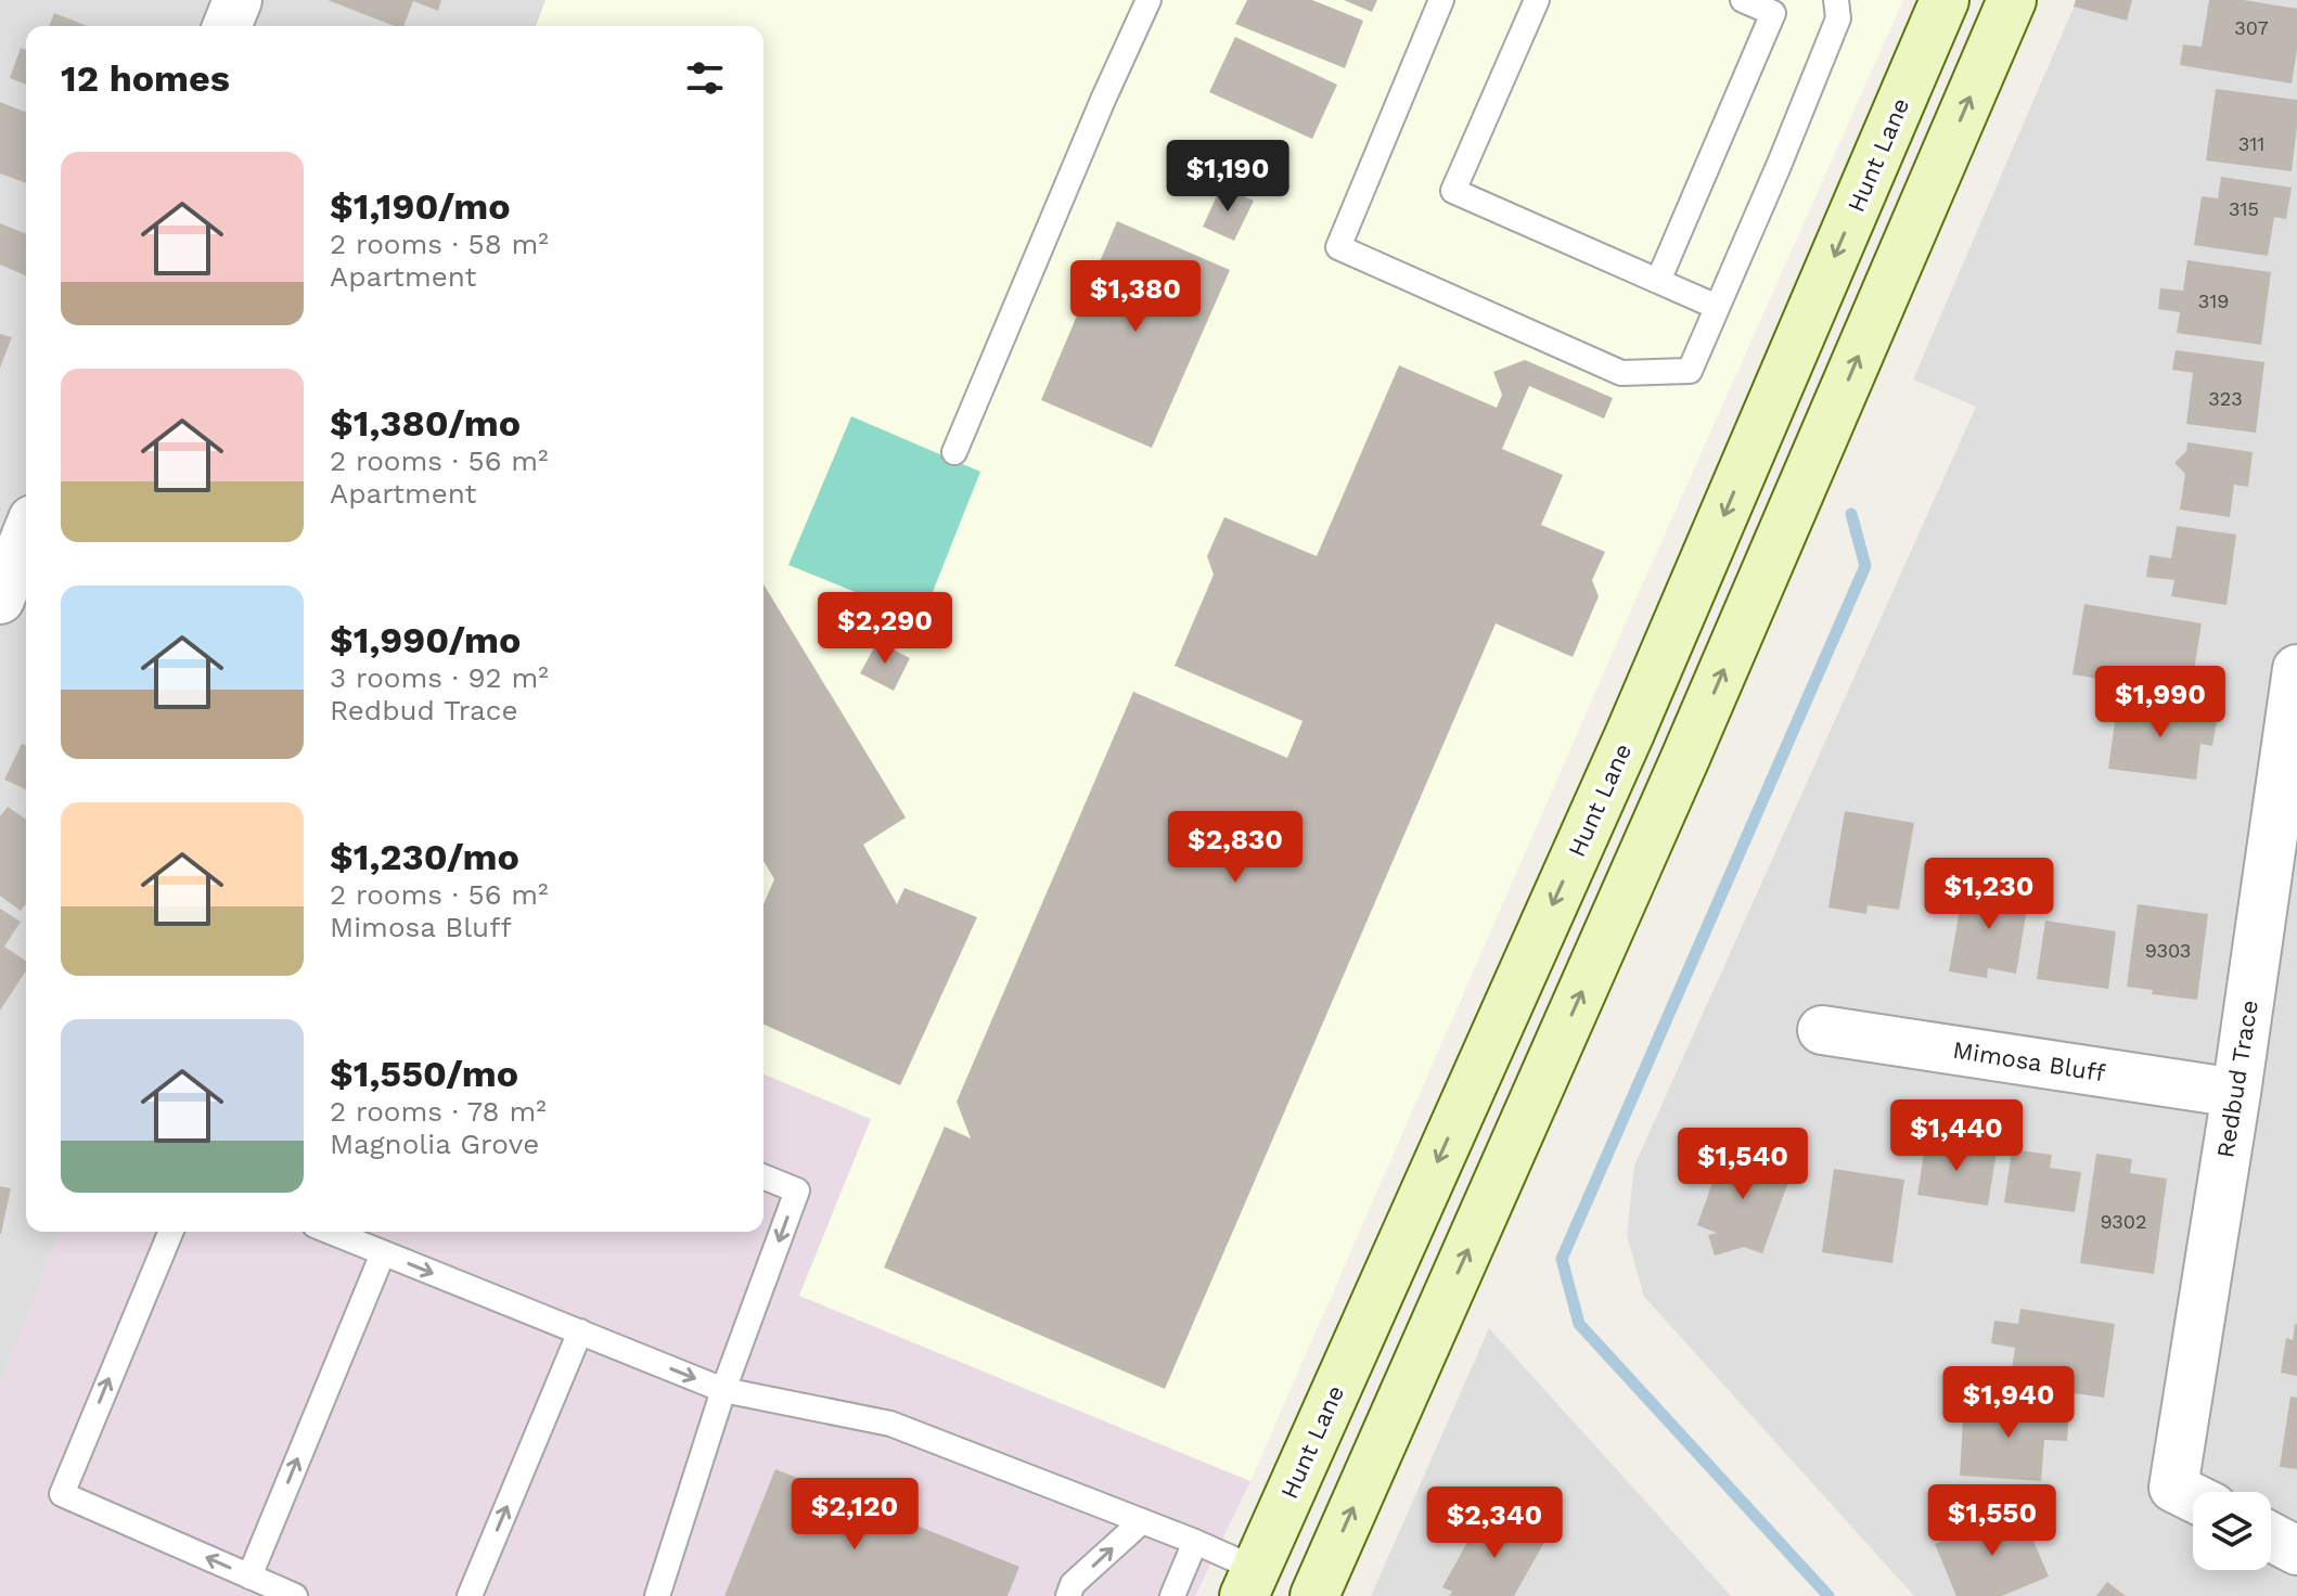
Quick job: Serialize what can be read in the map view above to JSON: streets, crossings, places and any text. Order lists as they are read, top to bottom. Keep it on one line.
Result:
{"streets":{"main road":["Hunt Lane"],"street":["Mimosa Bluff","Redbud Trace"]},"crossings":[["Mimosa Bluff","Redbud Trace"]],"house_numbers":["307","311","315","319","323","9303","9302"],"page":{"heading":"12 homes","list":[{"name":"$1,190/mo","note":"2 rooms · 58 m² · Apartment"},{"name":"$1,380/mo","note":"2 rooms · 56 m² · Apartment"},{"name":"$1,990/mo","note":"3 rooms · 92 m² · Redbud Trace"},{"name":"$1,230/mo","note":"2 rooms · 56 m² · Mimosa Bluff"},{"name":"$1,550/mo","note":"2 rooms · 78 m² · Magnolia Grove"}],"price":["$1,190","$1,380","$2,290","$1,990","$2,830","$1,230","$1,440","$1,540","$1,940","$2,120","$1,550","$2,340"]}}
